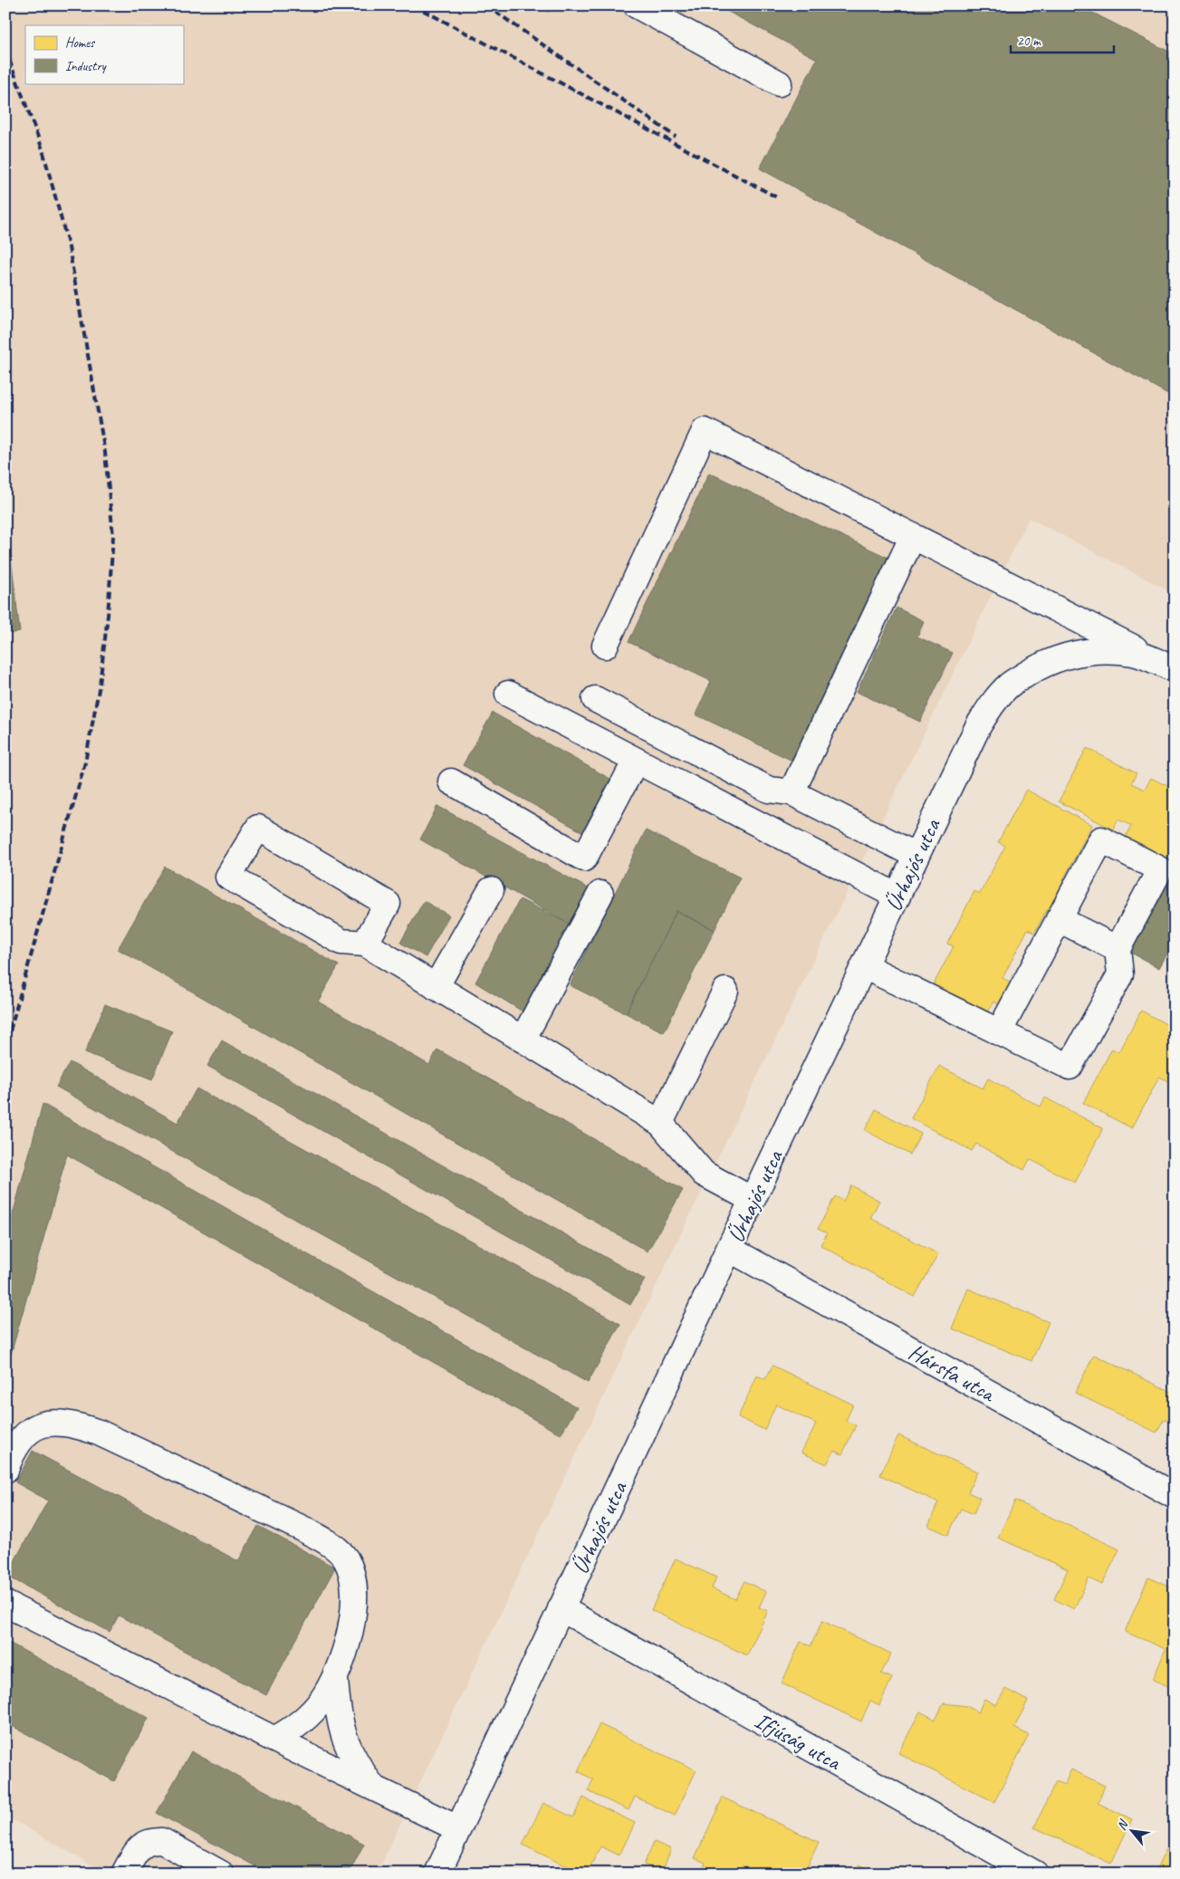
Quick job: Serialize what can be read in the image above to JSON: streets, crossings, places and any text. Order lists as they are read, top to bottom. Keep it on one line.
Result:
{"streets":{"street":["Űrhajós utca","Hársfa utca","Ifjúság utca"]},"crossings":[["Űrhajós utca","Hársfa utca"],["Űrhajós utca","Ifjúság utca"]],"legend":["Homes","Industry"],"scale_bar":"20 m","north":"top left"}
